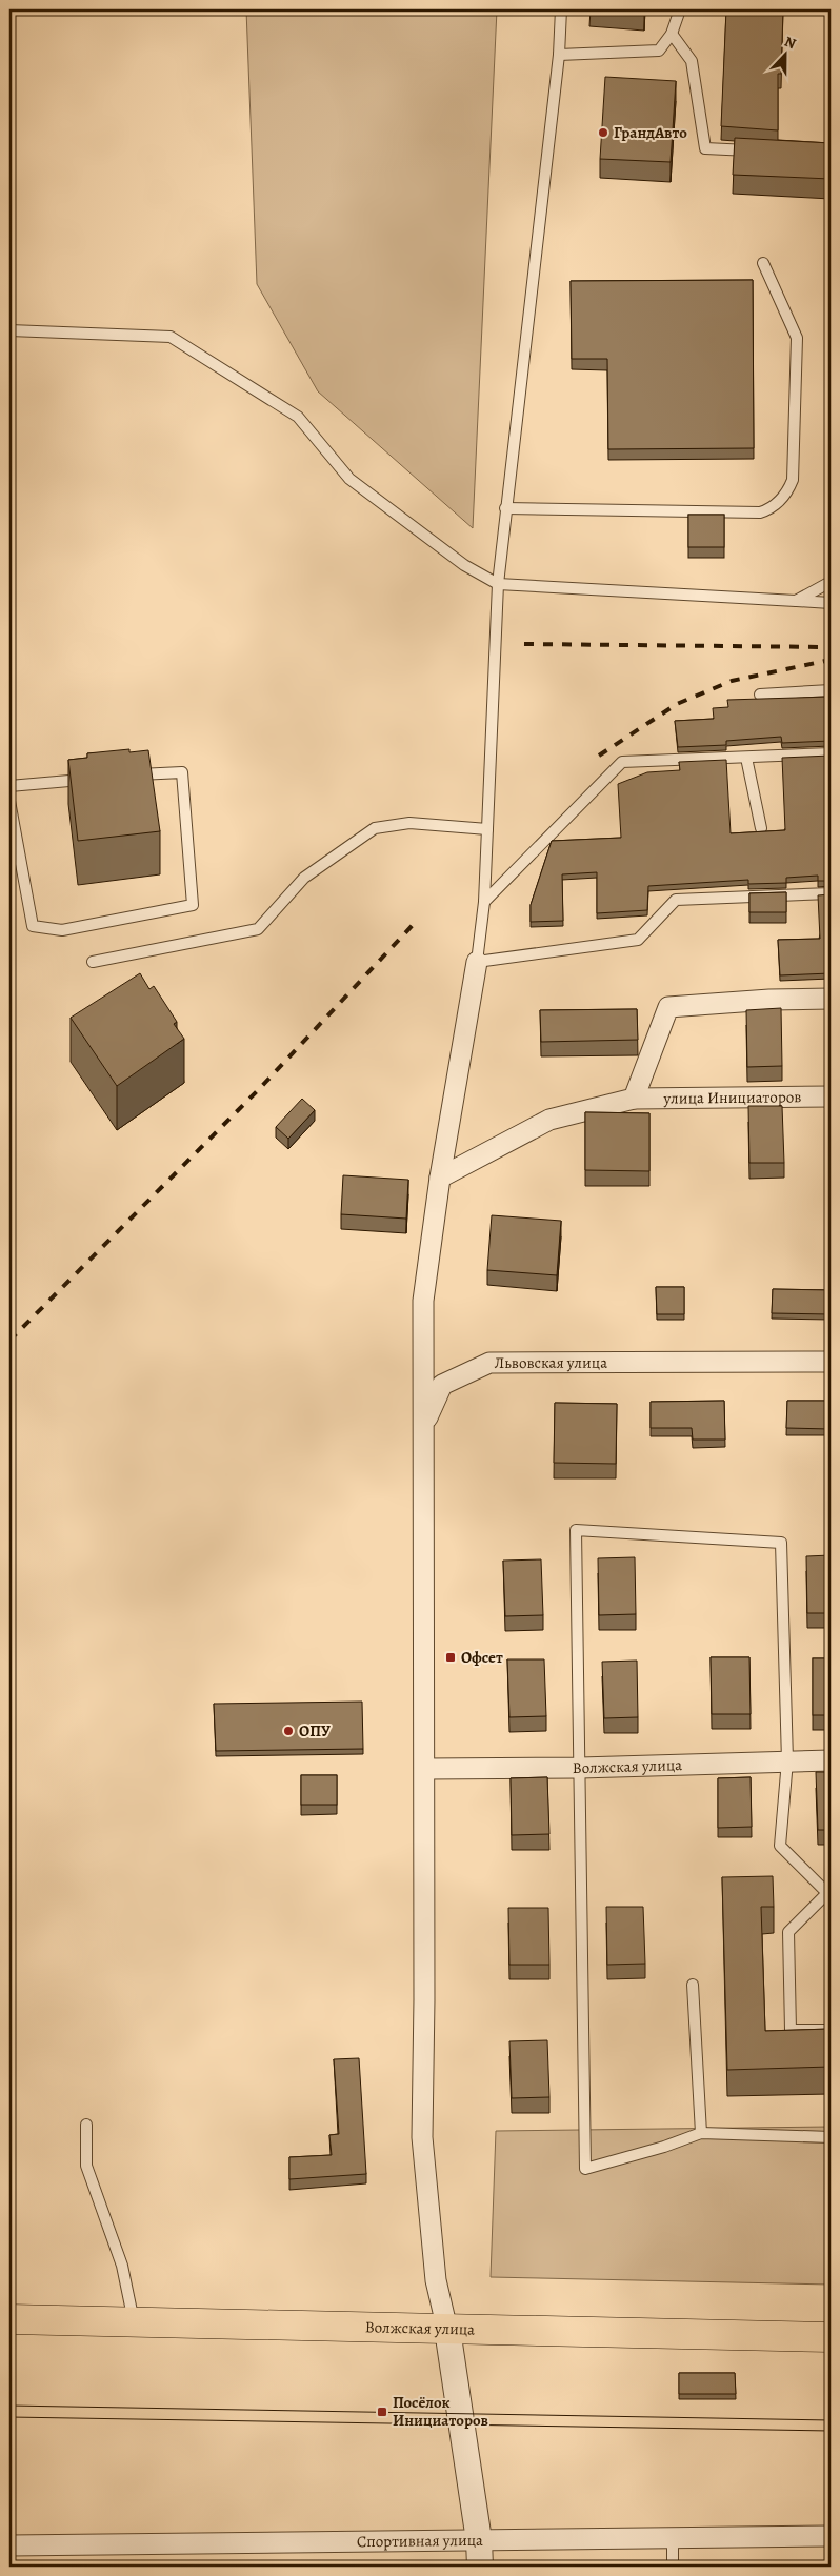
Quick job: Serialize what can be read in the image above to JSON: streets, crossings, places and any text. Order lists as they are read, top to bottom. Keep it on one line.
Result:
{"streets":{"main road":["Волжская улица"],"street":["улица Инициаторов","Львовская улица","Спортивная улица"]},"crossings":[["Львовская улица","Волжская улица"]],"places":{"other":["ГрандАвто","ОПУ"],"transit":["Офсет","Посёлок Инициаторов"]},"north":"top"}
